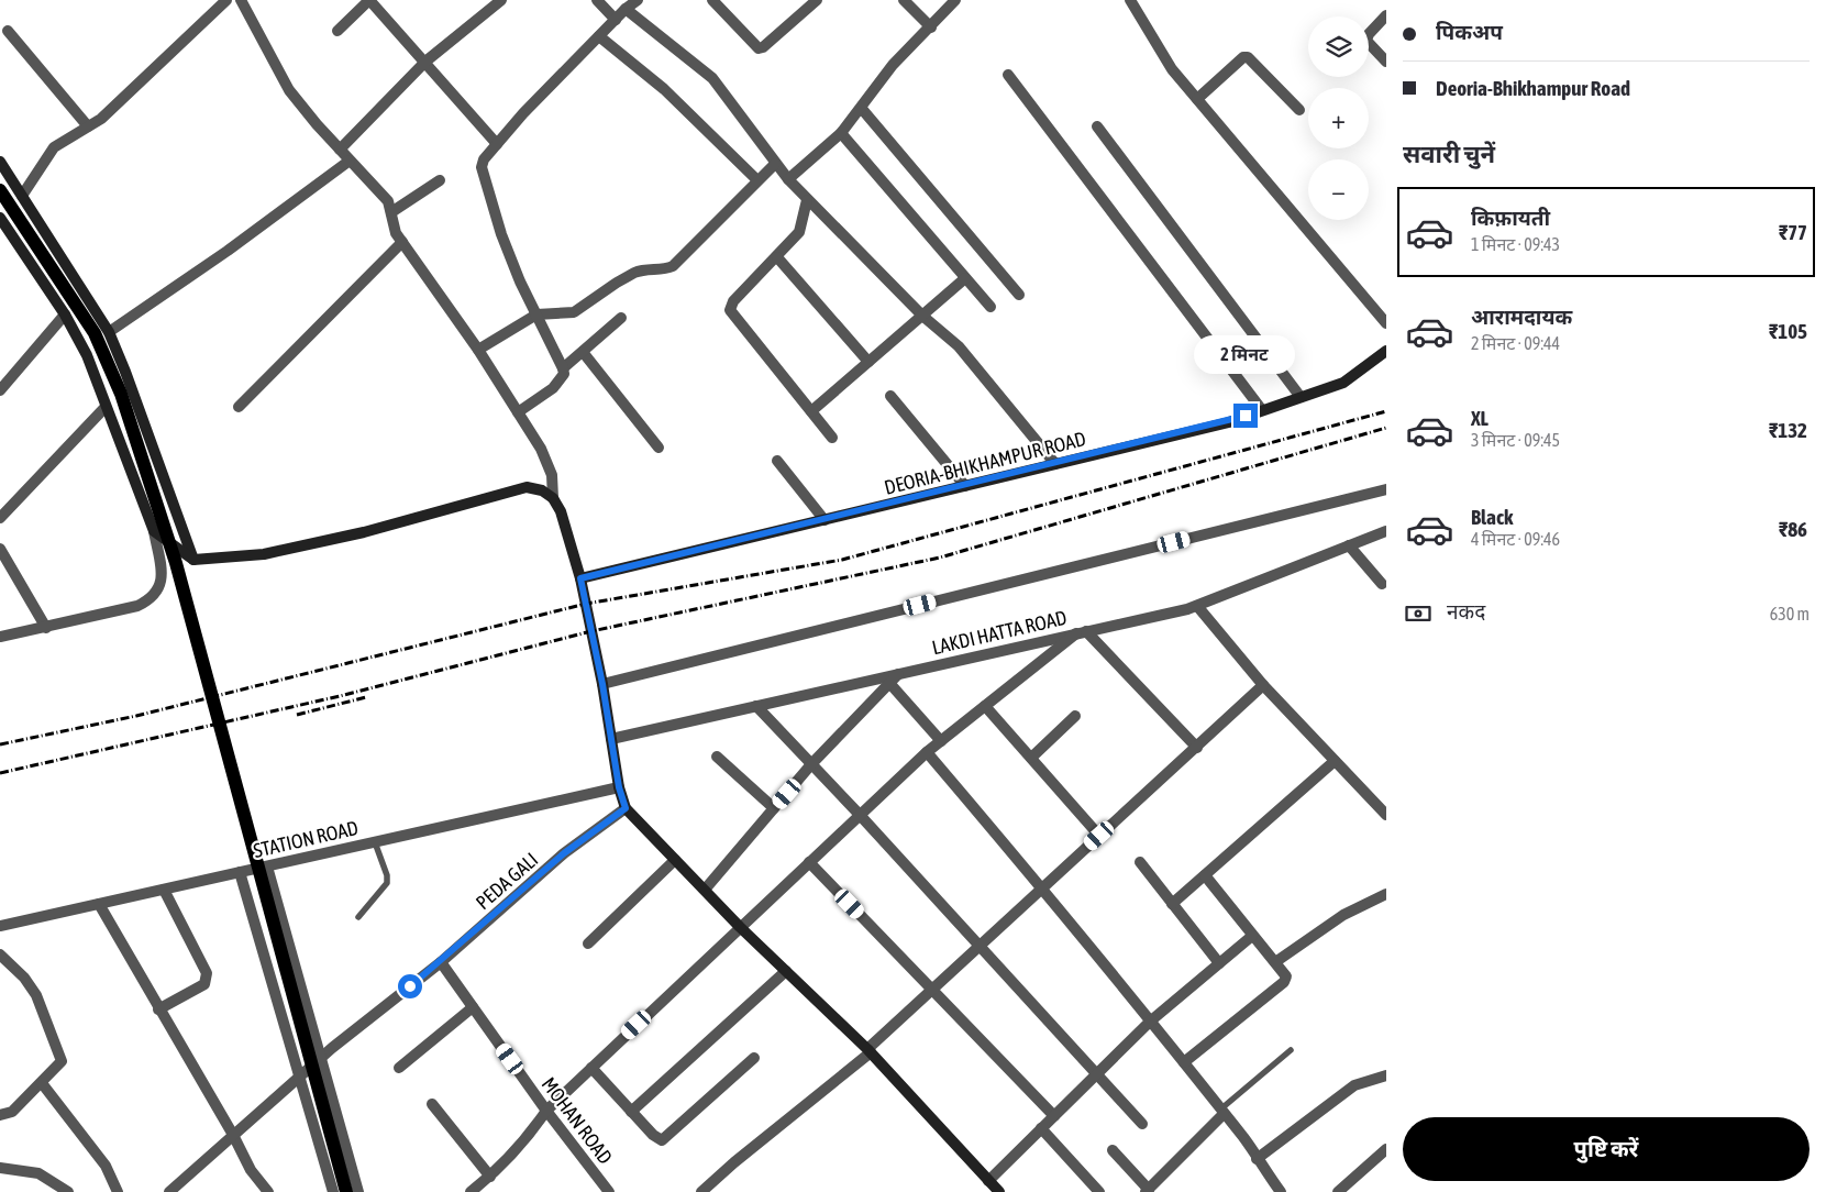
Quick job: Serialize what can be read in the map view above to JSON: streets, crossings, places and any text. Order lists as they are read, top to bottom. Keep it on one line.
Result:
{"streets":{"main road":["DEORIA-BHIKHAMPUR ROAD"],"street":["LAKDI HATTA ROAD","STATION ROAD","PEDA GALI","MOHAN ROAD"]},"crossings":[["PEDA GALI","MOHAN ROAD"]],"page":{"banner":["पिकअप","Deoria-Bhikhampur Road"],"map_buttons":["+","−"],"heading":"सवारी चुनें","list":[{"name":"किफ़ायती","note":"1 मिनट · 09:43","value":"₹77"},{"name":"आरामदायक","note":"2 मिनट · 09:44","value":"₹105"},{"name":"XL","note":"3 मिनट · 09:45","value":"₹132"},{"name":"Black","note":"4 मिनट · 09:46","value":"₹86"}],"bubble":"2 मिनट","pay":["नकद","630 m"],"buttons":"पुष्टि करें"}}
